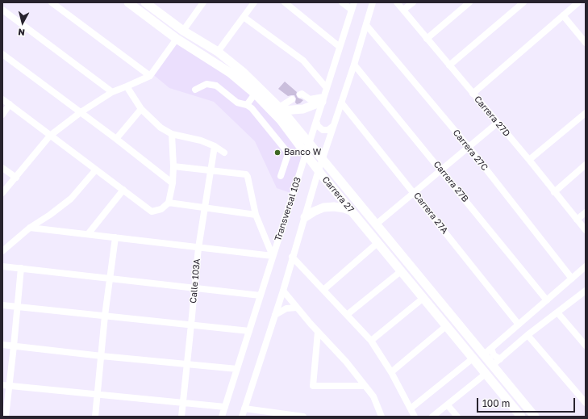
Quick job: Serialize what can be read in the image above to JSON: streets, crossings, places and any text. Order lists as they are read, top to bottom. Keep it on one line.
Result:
{"streets":{"main road":["Carrera 27"],"street":["Carrera 27D","Carrera 27C","Carrera 27B","Transversal 103","Carrera 27A","Calle 103A"]},"crossings":[["Carrera 27C","Transversal 103"],["Carrera 27B","Transversal 103"],["Carrera 27","Transversal 103"],["Transversal 103","Carrera 27A"]],"places":["Banco W"],"scale_bar":"100 m","north":"bottom"}
